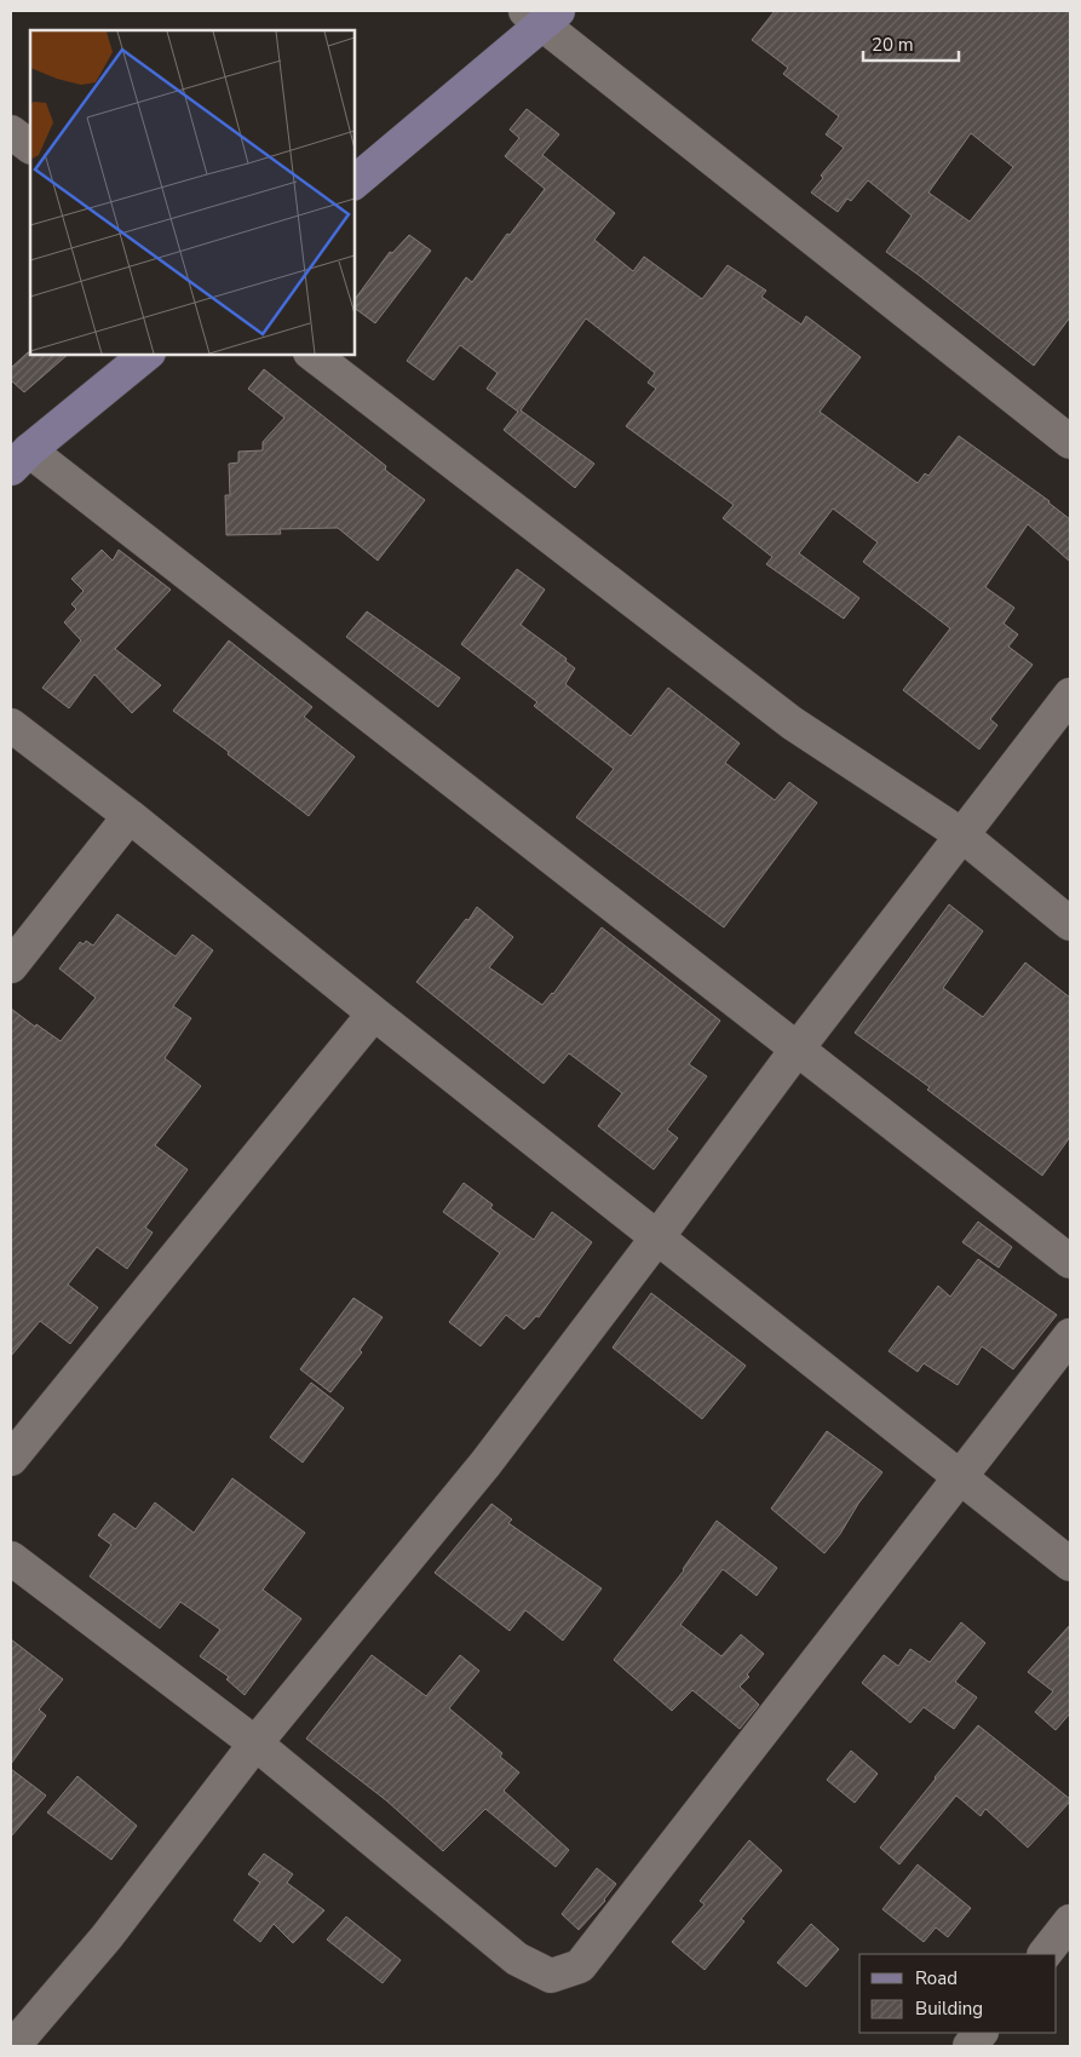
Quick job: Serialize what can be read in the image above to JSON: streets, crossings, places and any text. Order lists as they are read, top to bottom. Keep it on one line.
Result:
{"legend":["Road","Building"],"scale_bar":"20 m"}
